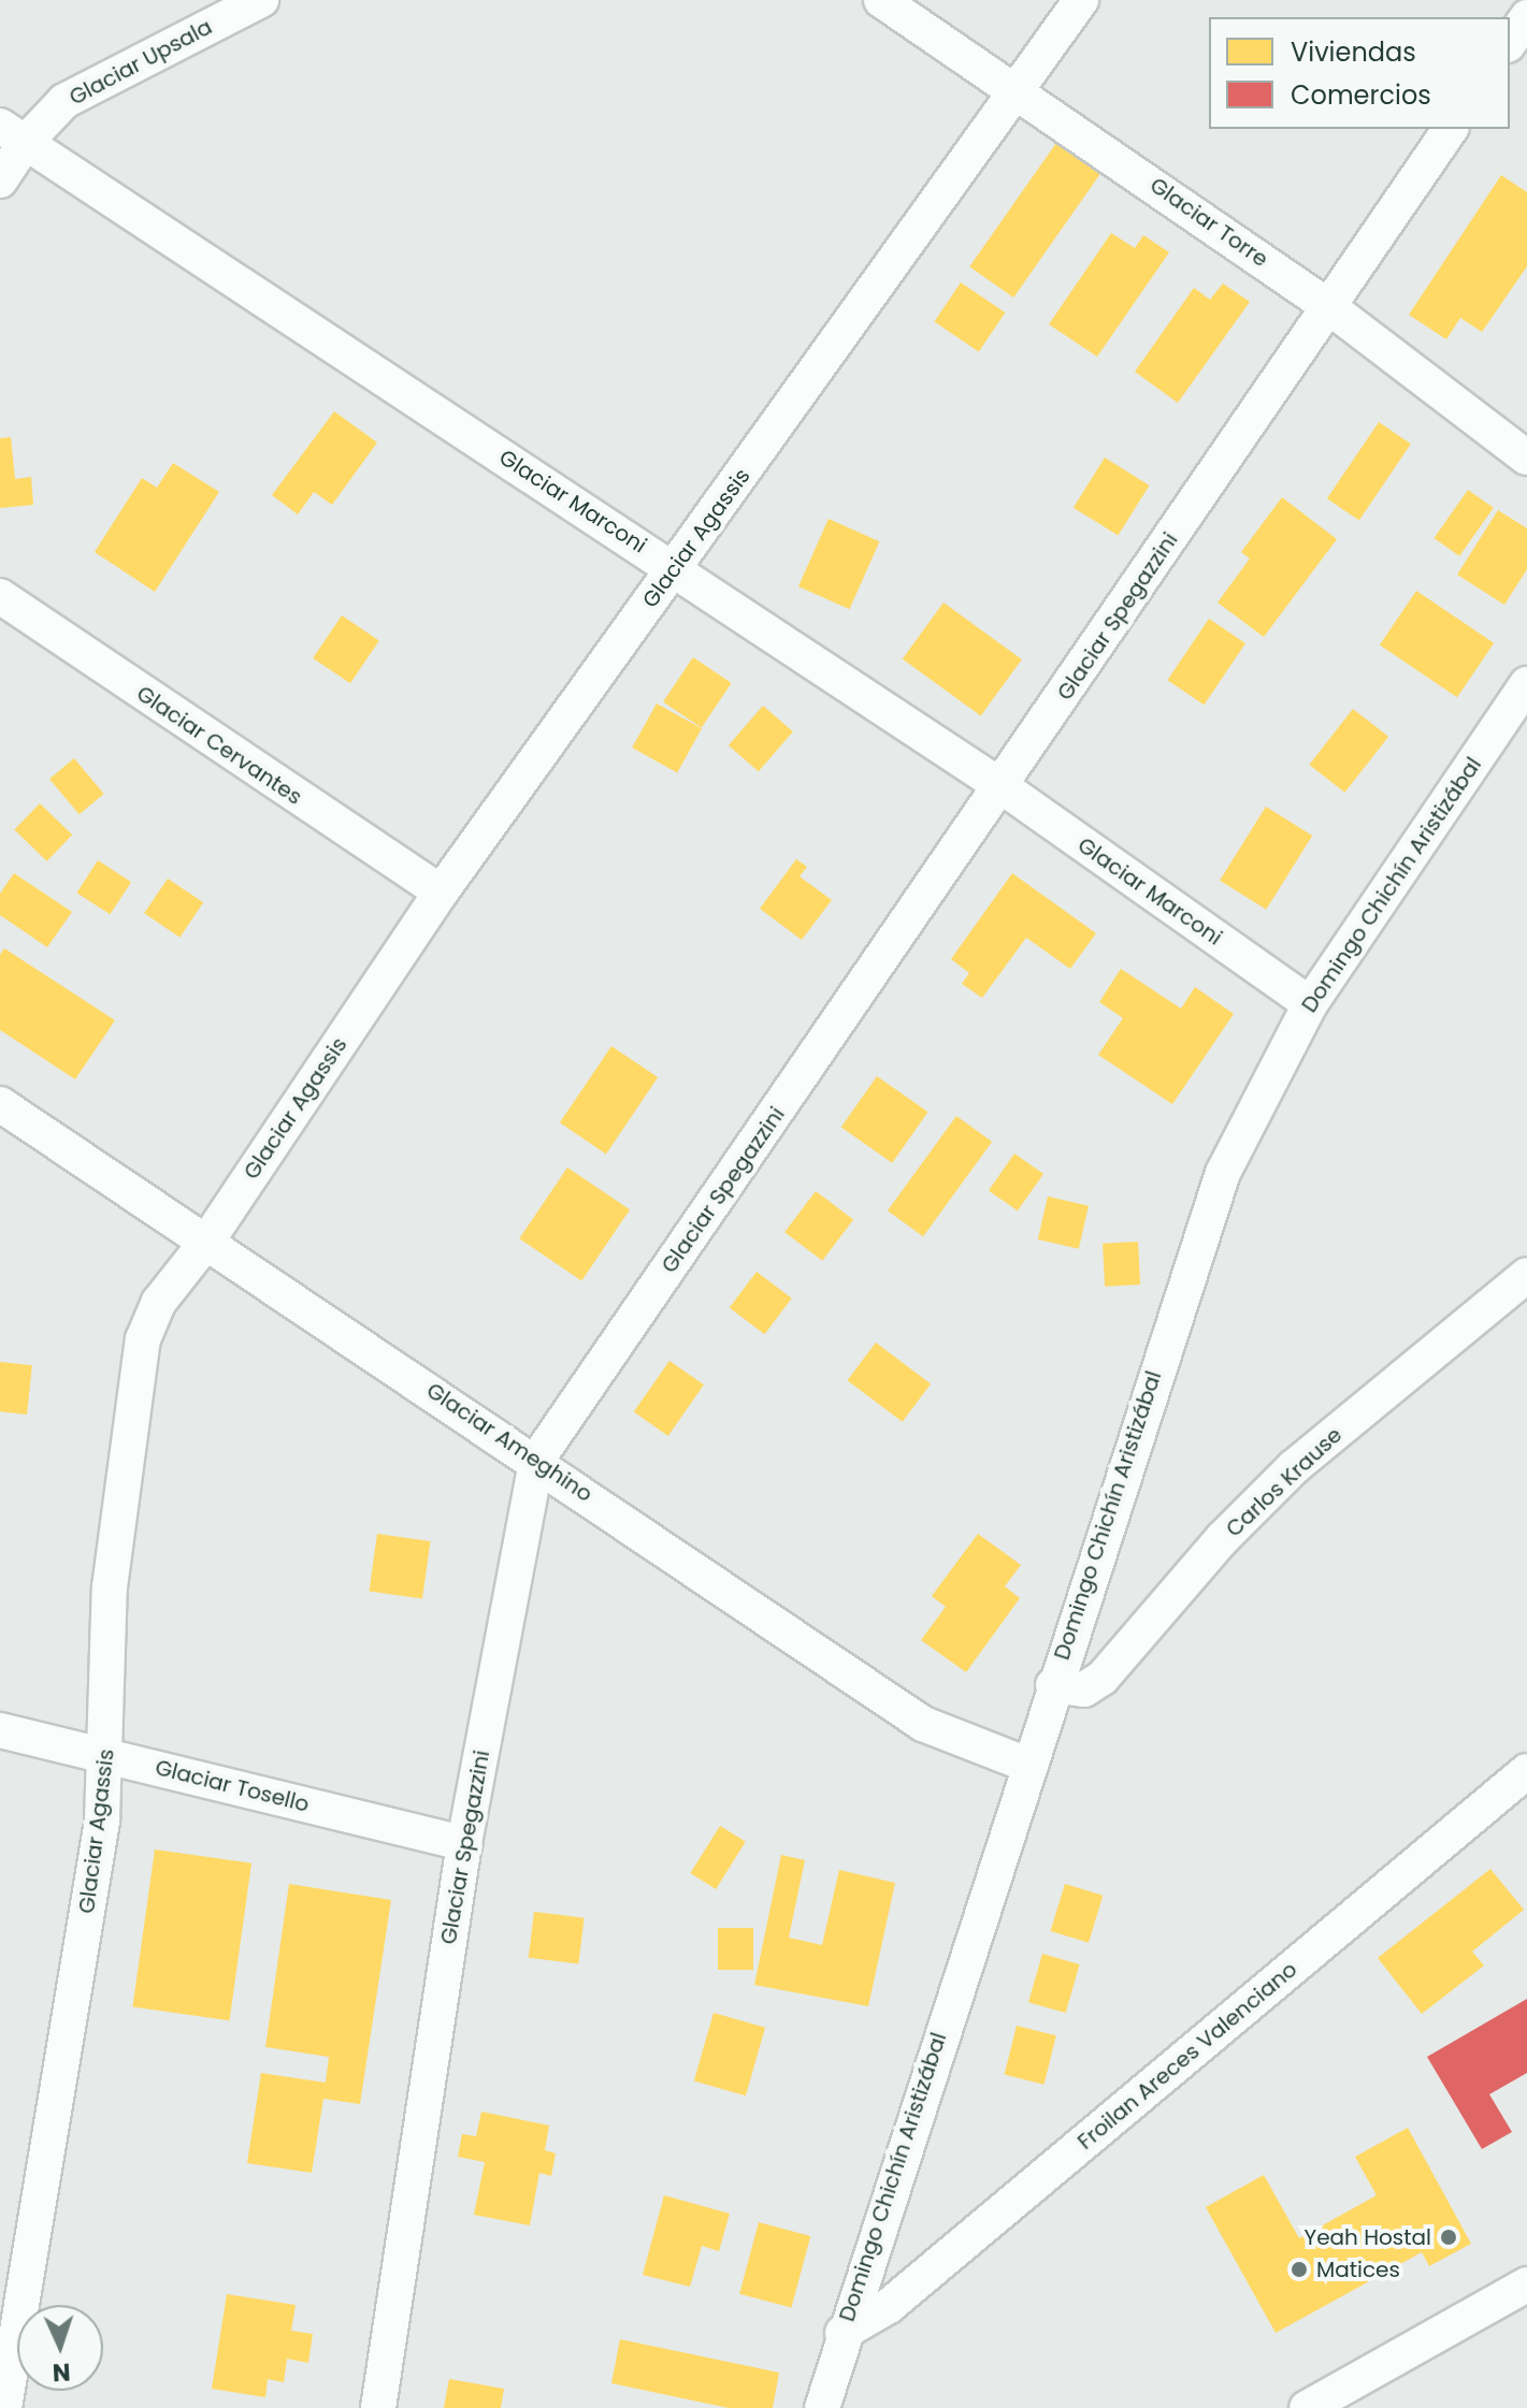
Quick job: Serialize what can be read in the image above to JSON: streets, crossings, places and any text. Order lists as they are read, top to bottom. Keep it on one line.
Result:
{"streets":{"street":["Glaciar Upsala","Glaciar Torre","Glaciar Marconi","Glaciar Agassis","Glaciar Spegazzini","Glaciar Cervantes","Domingo Chichín Aristizábal","Glaciar Ameghino","Carlos Krause","Glaciar Tosello","Froilan Areces Valenciano"]},"crossings":[["Glaciar Upsala","Glaciar Marconi"],["Glaciar Torre","Glaciar Agassis"],["Glaciar Torre","Glaciar Spegazzini"],["Glaciar Marconi","Glaciar Agassis"],["Glaciar Marconi","Glaciar Spegazzini"],["Glaciar Marconi","Domingo Chichín Aristizábal"],["Glaciar Agassis","Glaciar Cervantes"],["Glaciar Agassis","Glaciar Ameghino"],["Glaciar Agassis","Glaciar Tosello"],["Glaciar Spegazzini","Glaciar Ameghino"],["Glaciar Spegazzini","Glaciar Tosello"],["Domingo Chichín Aristizábal","Glaciar Ameghino"],["Domingo Chichín Aristizábal","Carlos Krause"],["Domingo Chichín Aristizábal","Froilan Areces Valenciano"]],"places":["Yeah Hostal","Matices"],"legend":["Viviendas","Comercios"],"north":"bottom"}
